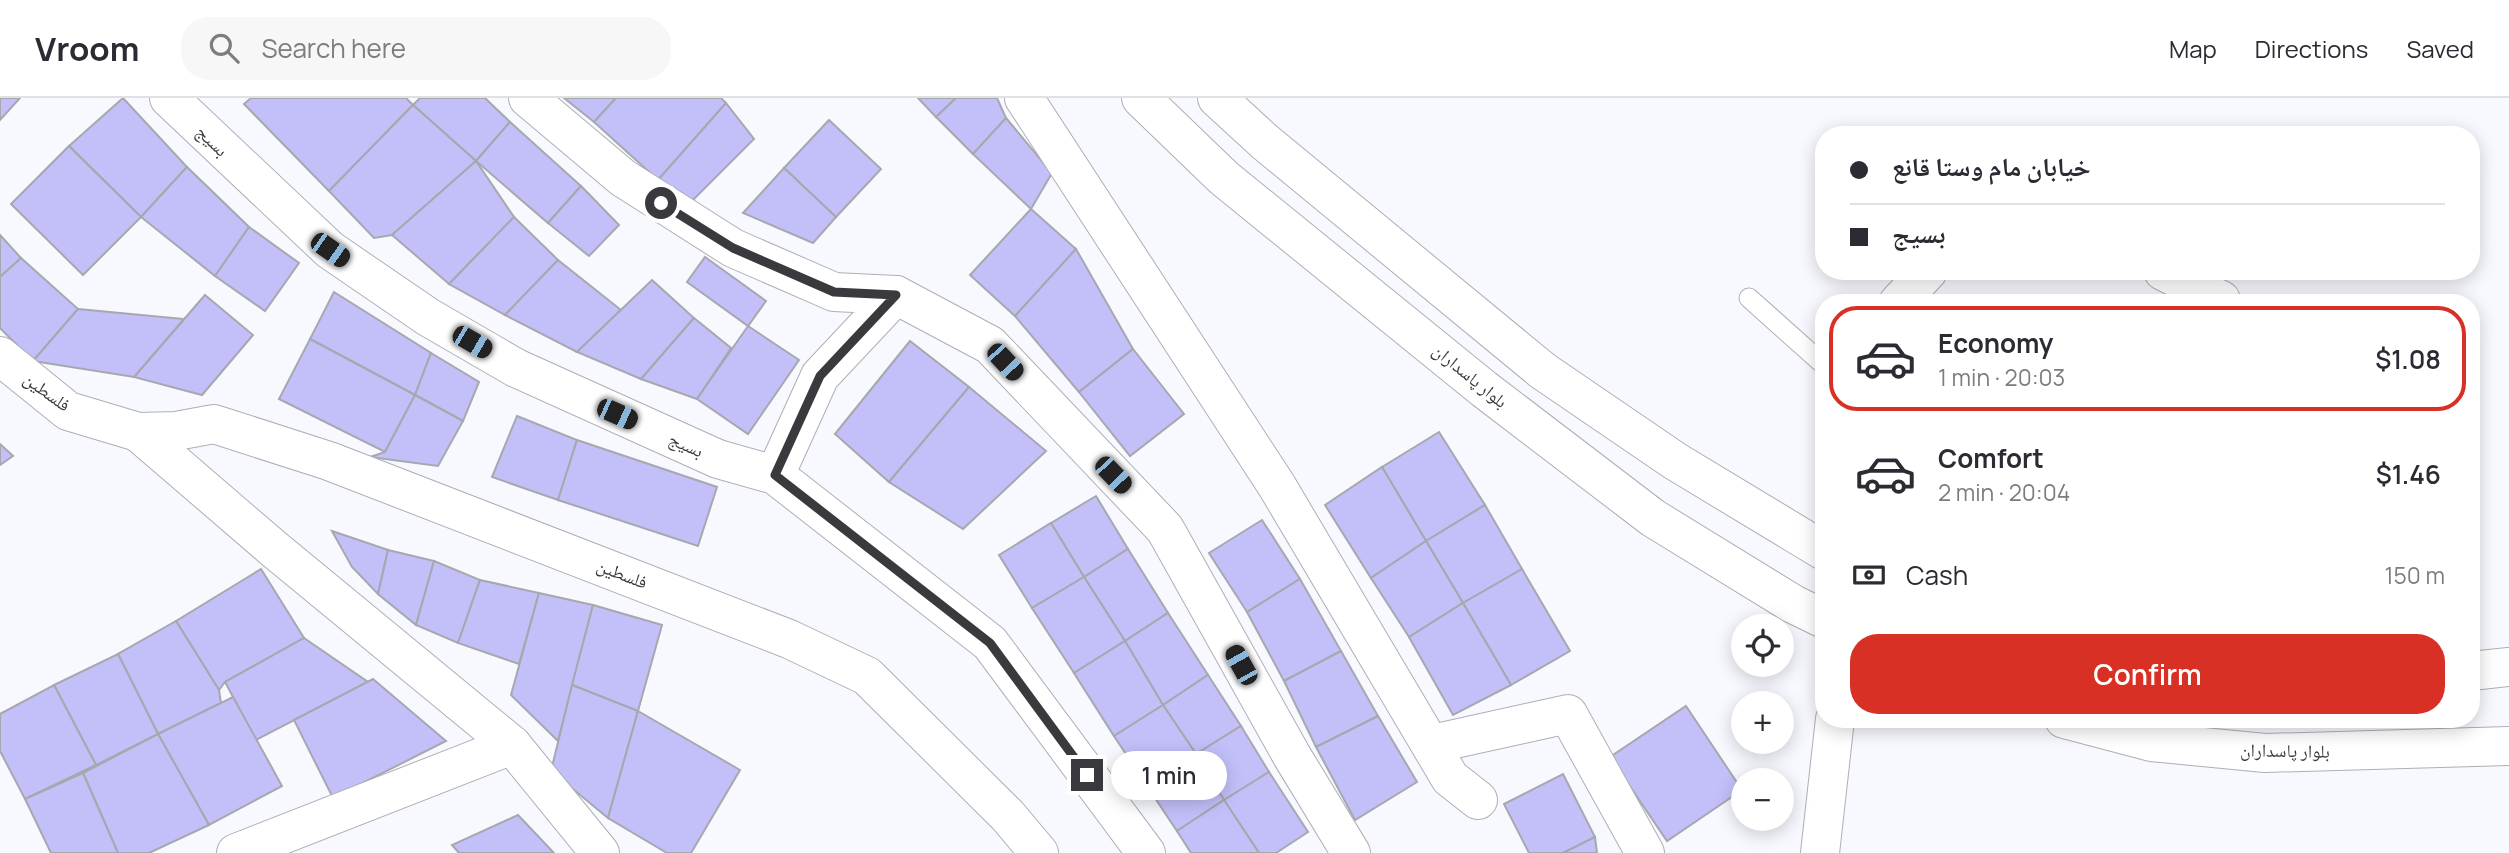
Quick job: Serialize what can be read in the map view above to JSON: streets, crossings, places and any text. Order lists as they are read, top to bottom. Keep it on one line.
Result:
{"streets":{"street":["بسیج","بلوار پاسداران","فلسطین"]},"page":{"header":"Vroom","search":"Search here","nav":["Map","Directions","Saved"],"banner":["خیابان مام وستا قانع","بسیج"],"list":[{"name":"Economy","note":"1 min · 20:03","value":"$1.08"},{"name":"Comfort","note":"2 min · 20:04","value":"$1.46"}],"pay":["Cash","150 m"],"map_buttons":["+","−"],"buttons":"Confirm","bubble":"1 min"}}
